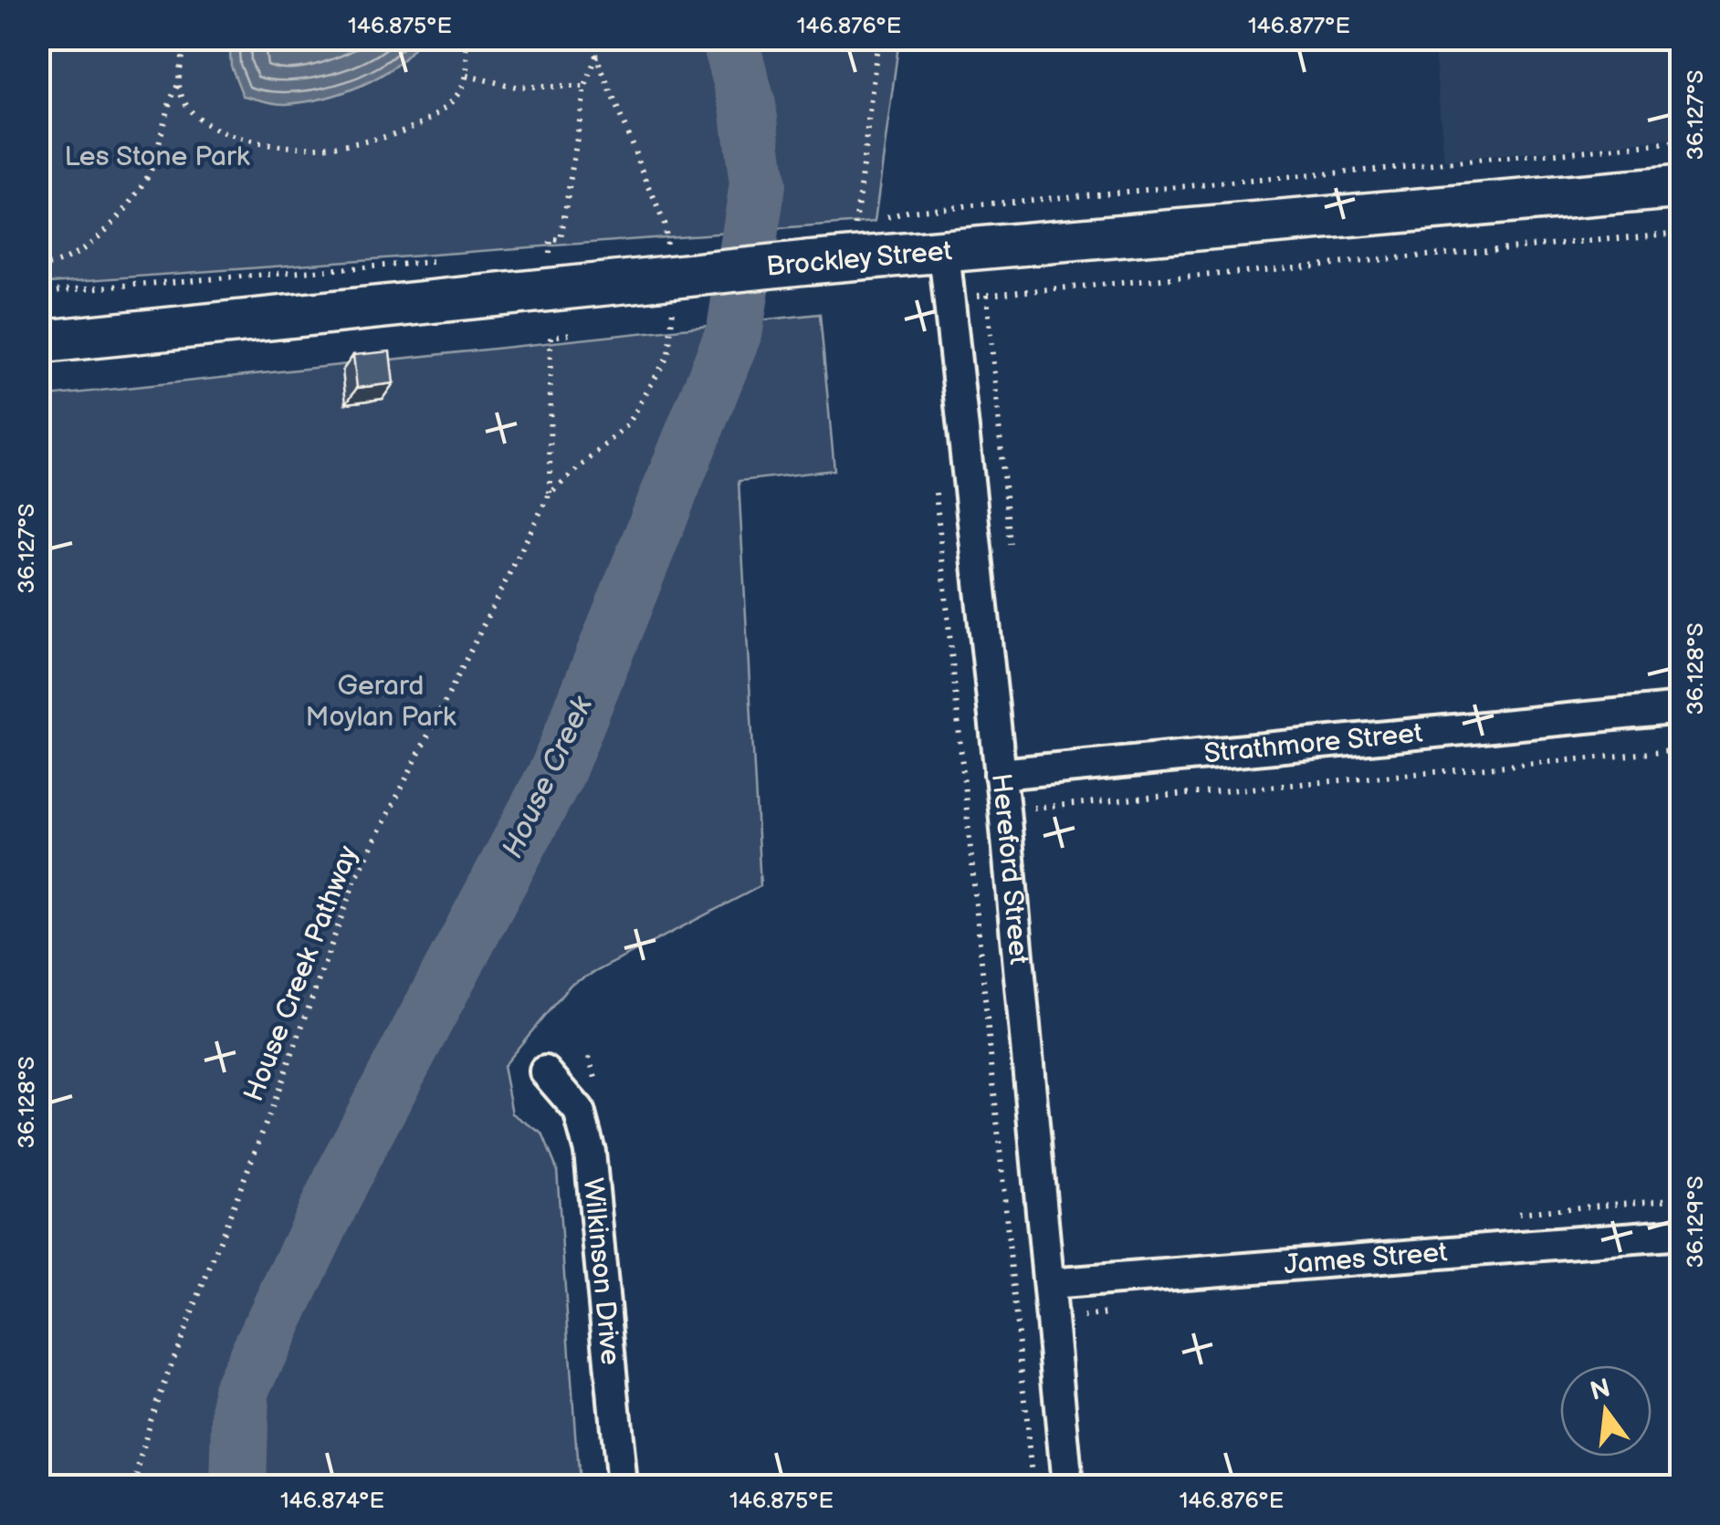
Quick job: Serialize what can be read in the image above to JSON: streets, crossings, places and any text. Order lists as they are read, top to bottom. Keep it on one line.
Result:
{"streets":{"main road":["Brockley Street"],"street":["Strathmore Street","Hereford Street","James Street","Wilkinson Drive"],"path":["House Creek Pathway"]},"crossings":[["Brockley Street","Hereford Street"],["Strathmore Street","Hereford Street"],["Hereford Street","James Street"]],"water":["House Creek"],"parks":["Les Stone Park","Gerard Moylan Park"],"north":"top","coordinates":["146.875°E","146.876°E","146.877°E","36.127°S","36.128°S","36.129°S","146.874°E"]}
